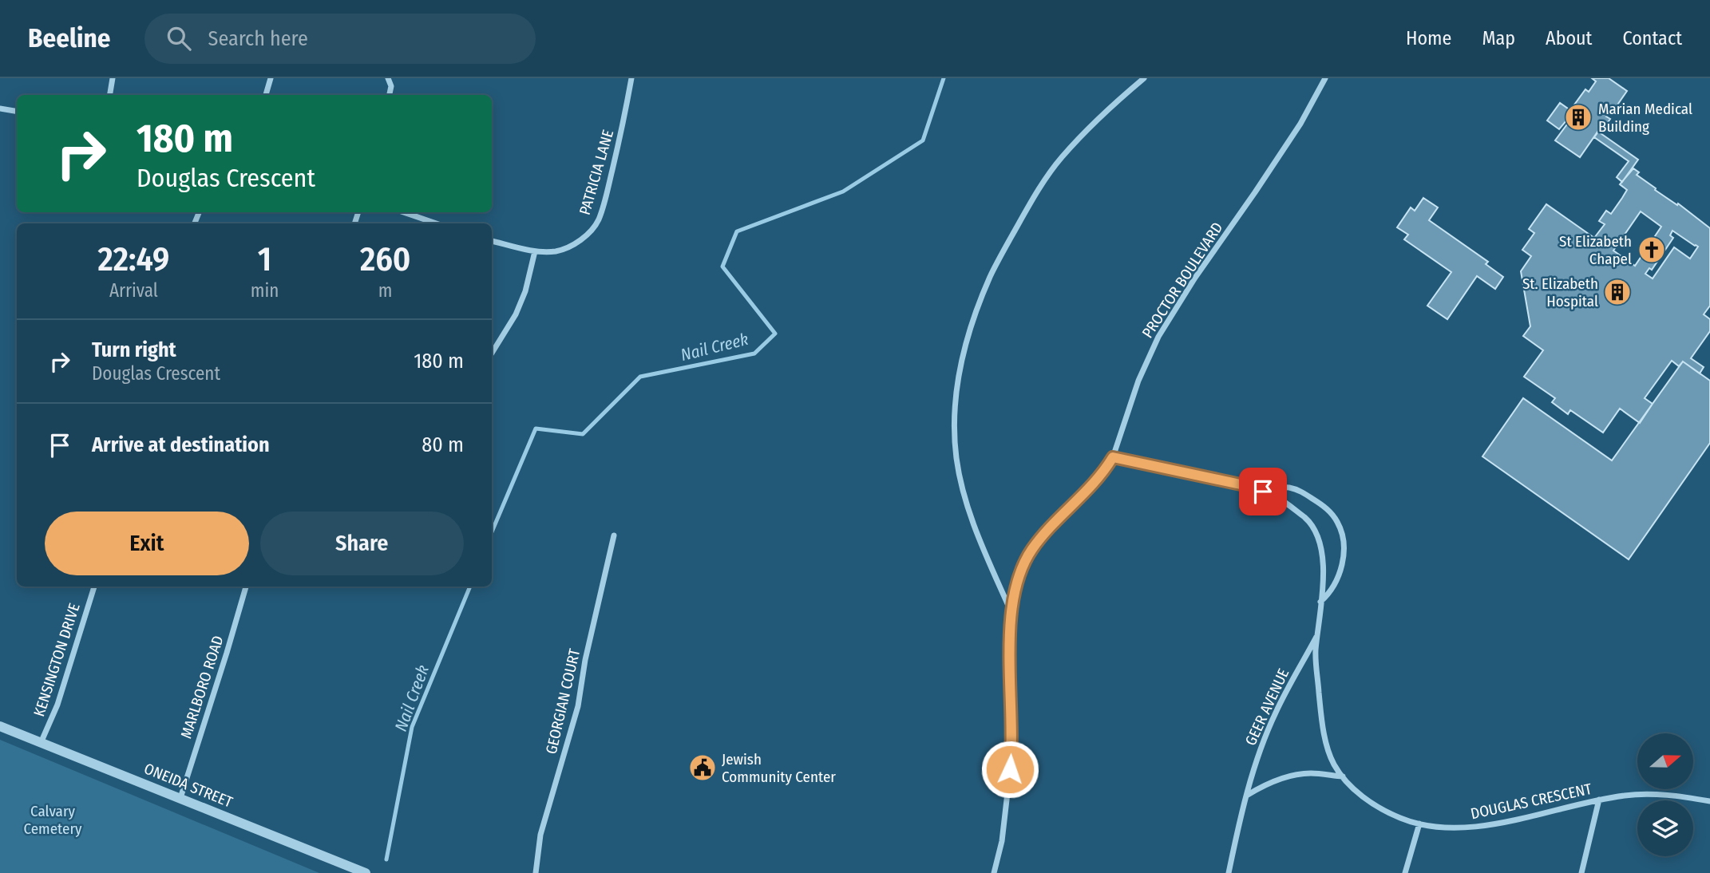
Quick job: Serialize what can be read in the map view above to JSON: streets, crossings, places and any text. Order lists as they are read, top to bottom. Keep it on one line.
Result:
{"streets":{"street":["PATRICIA LANE","PROCTOR BOULEVARD","KENSINGTON DRIVE","MARLBORO ROAD","GEORGIAN COURT","GEER AVENUE","ONEIDA STREET","DOUGLAS CRESCENT"]},"crossings":[["PROCTOR BOULEVARD","DOUGLAS CRESCENT"],["KENSINGTON DRIVE","ONEIDA STREET"],["MARLBORO ROAD","ONEIDA STREET"],["GEER AVENUE","DOUGLAS CRESCENT"]],"water":["Nail Creek"],"parks":["Calvary Cemetery"],"places":{"building":["Marian Medical Building","St. Elizabeth Hospital"],"church":["St Elizabeth Chapel"],"public building":["Jewish Community Center"]},"north":"right","page":{"header":"Beeline","search":"Search here","nav":["Home","Map","About","Contact"],"turn":["180 m","Douglas Crescent"],"eta":["22:49","Arrival","1","min","260","m"],"list":[{"name":"Turn right","note":"Douglas Crescent","value":"180 m"},{"name":"Arrive at destination","value":"80 m"}],"buttons":["Exit","Share"]}}
